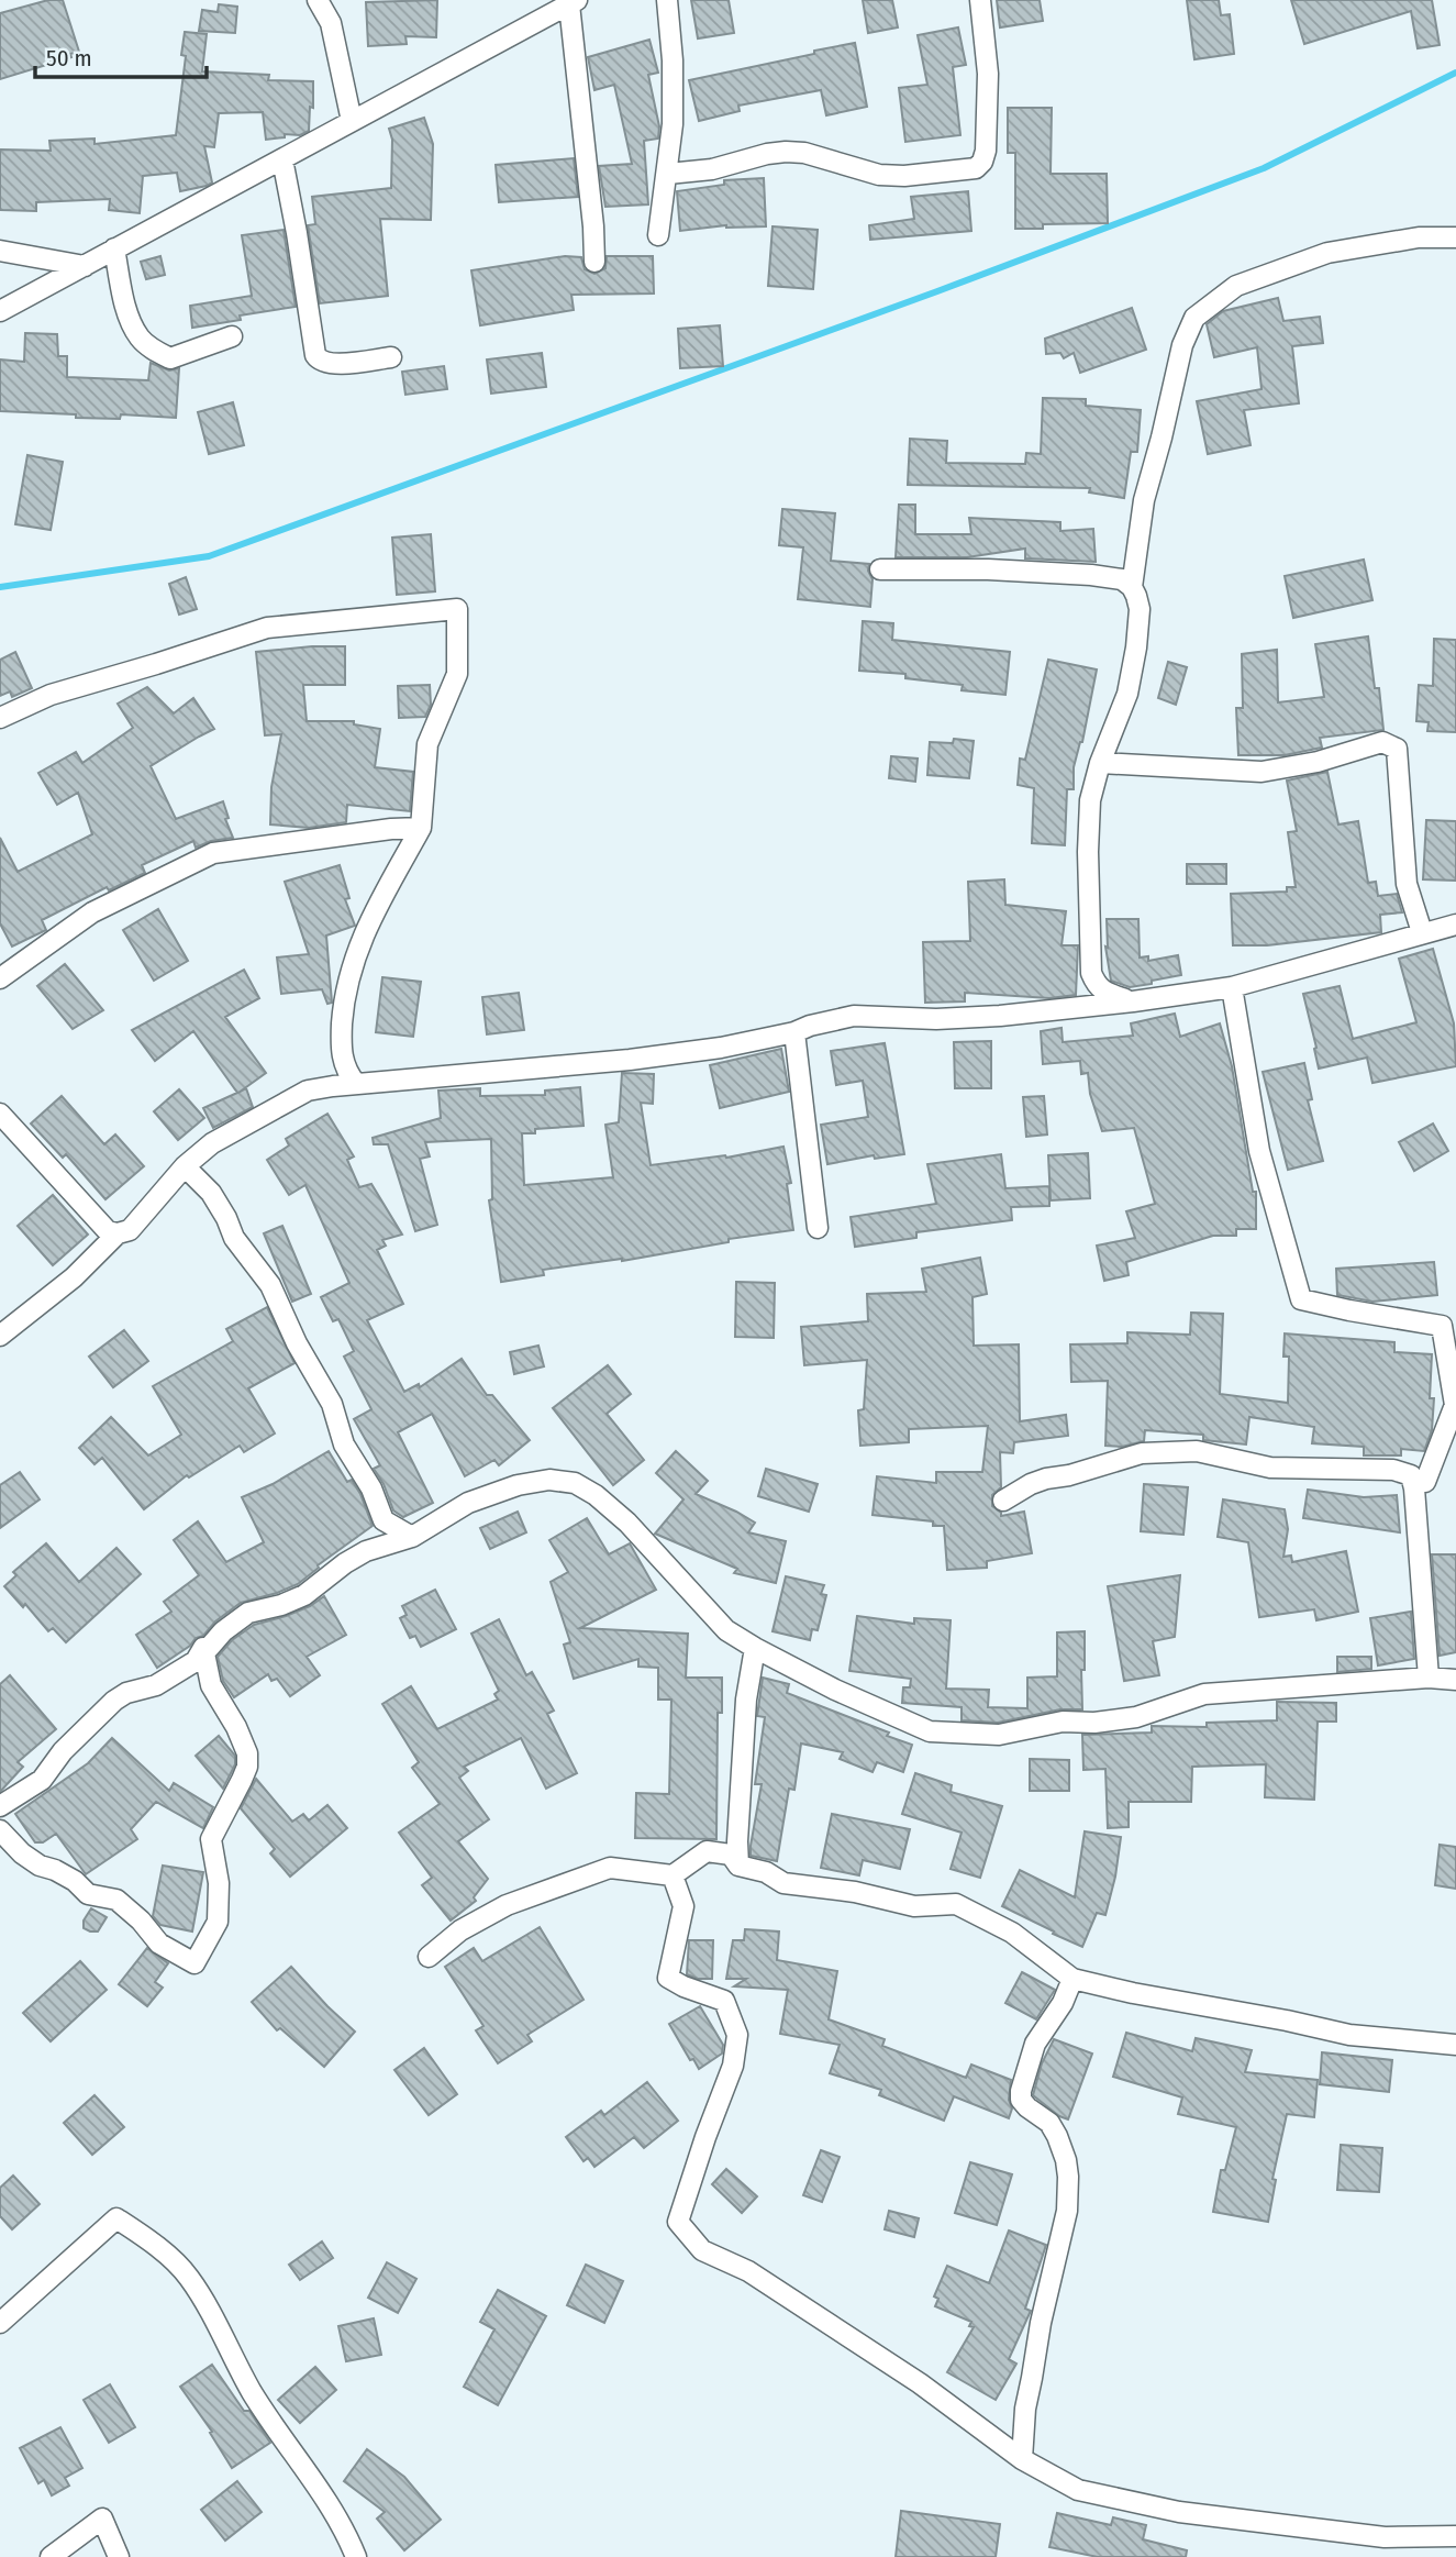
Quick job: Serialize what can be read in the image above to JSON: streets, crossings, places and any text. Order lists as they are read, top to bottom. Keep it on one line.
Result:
{"scale_bar":"50 m"}
